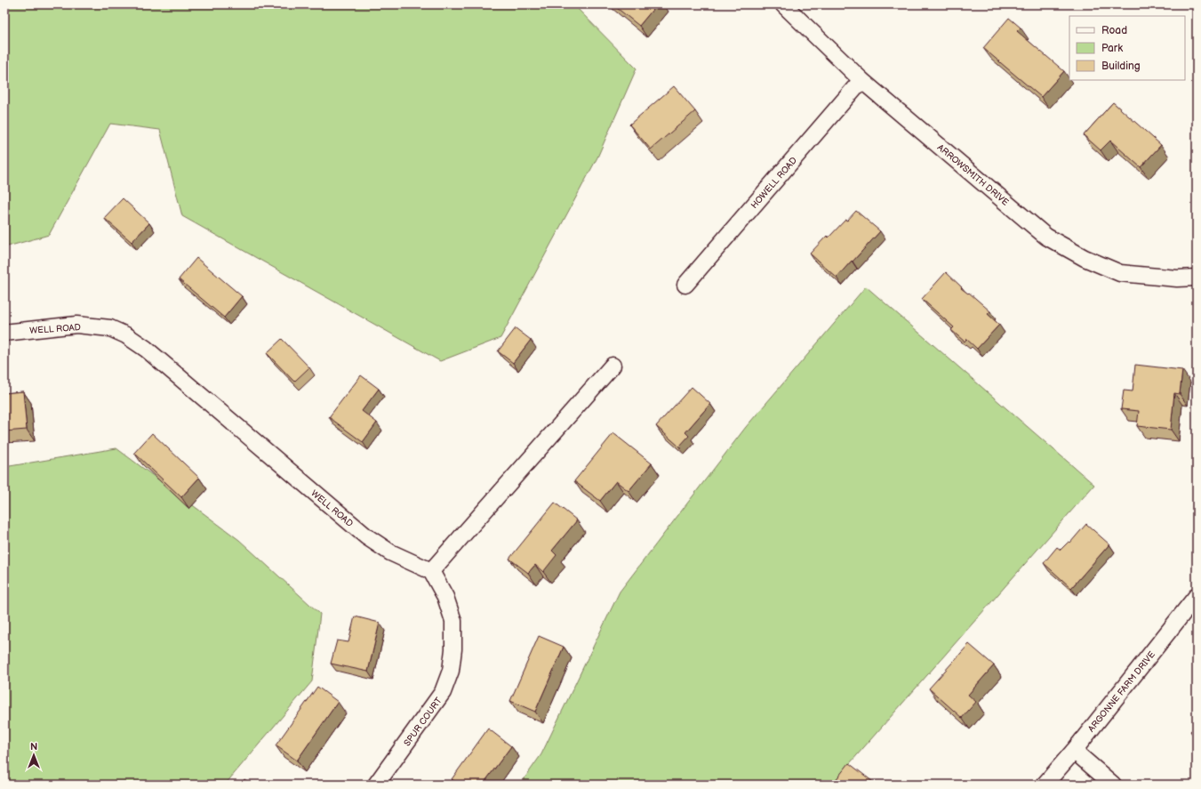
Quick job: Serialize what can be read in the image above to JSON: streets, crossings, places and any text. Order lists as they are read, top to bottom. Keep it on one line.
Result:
{"streets":{"street":["ARROWSMITH DRIVE","HOWELL ROAD","WELL ROAD","ARGONNE FARM DRIVE","SPUR COURT"]},"crossings":[["ARROWSMITH DRIVE","HOWELL ROAD"],["WELL ROAD","SPUR COURT"]],"legend":["Road","Park","Building"],"north":"top"}
